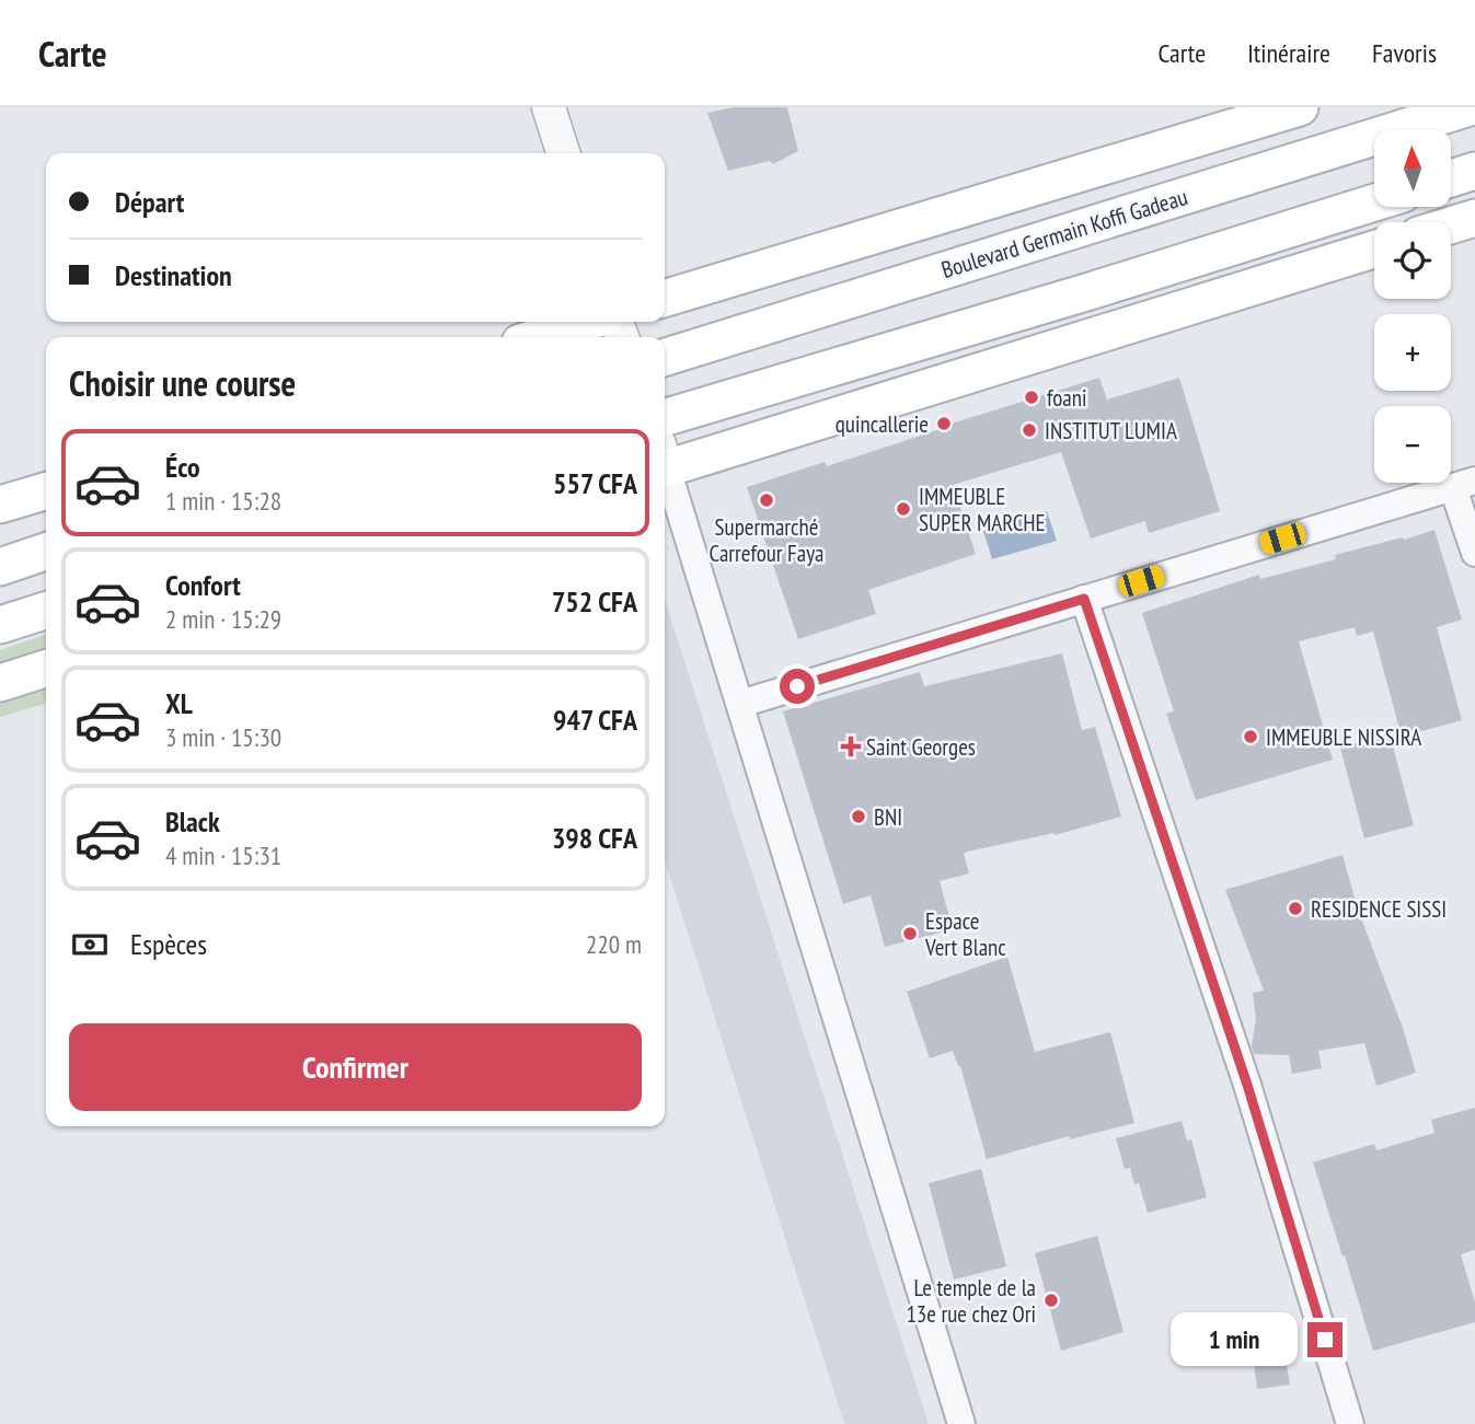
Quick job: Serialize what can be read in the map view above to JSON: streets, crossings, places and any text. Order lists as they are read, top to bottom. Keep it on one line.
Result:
{"streets":{"main road":["Boulevard Germain Koffi Gadeau"]},"places":{"other":["foani","quincallerie","INSTITUT LUMIA","Supermarché Carrefour Faya","IMMEUBLE SUPER MARCHE","IMMEUBLE NISSIRA","BNI","RESIDENCE SISSI","Espace Vert Blanc","Le temple de la 13e rue chez Ori"],"health":["Saint Georges"]},"north":"top","page":{"header":"Carte","nav":["Carte","Itinéraire","Favoris"],"map_buttons":["+","−"],"banner":["Départ","Destination"],"heading":"Choisir une course","list":[{"name":"Éco","note":"1 min · 15:28","value":"557 CFA"},{"name":"Confort","note":"2 min · 15:29","value":"752 CFA"},{"name":"XL","note":"3 min · 15:30","value":"947 CFA"},{"name":"Black","note":"4 min · 15:31","value":"398 CFA"}],"pay":["Espèces","220 m"],"buttons":"Confirmer","bubble":"1 min"}}
